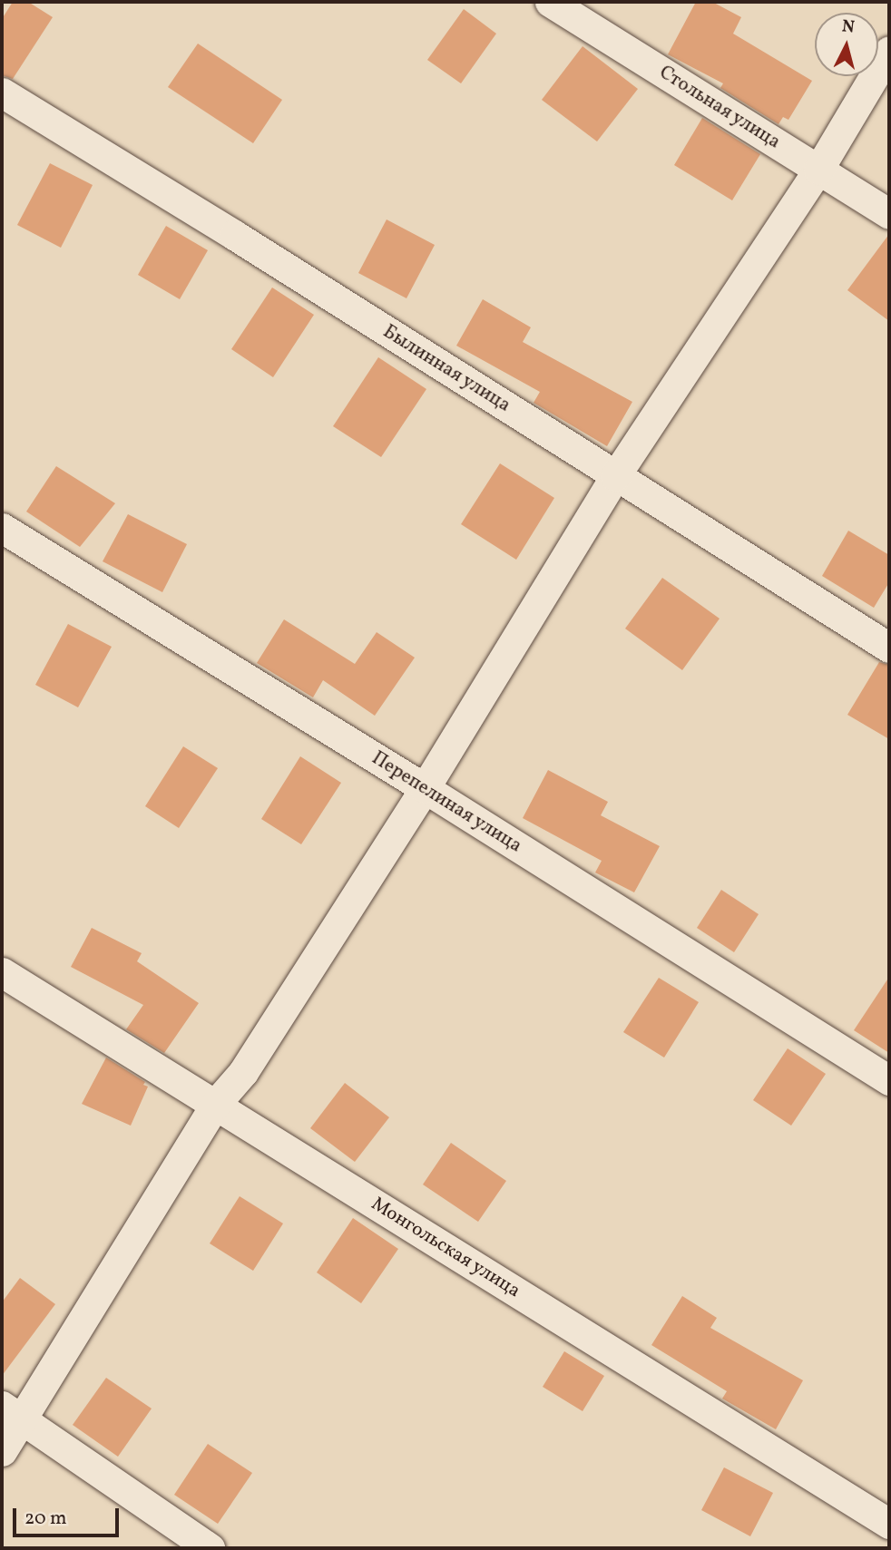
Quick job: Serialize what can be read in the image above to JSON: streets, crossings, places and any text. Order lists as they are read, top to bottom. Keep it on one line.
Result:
{"streets":{"street":["Стольная улица","Былинная улица","Перепелиная улица","Монгольская улица"]},"scale_bar":"20 m","north":"top"}
